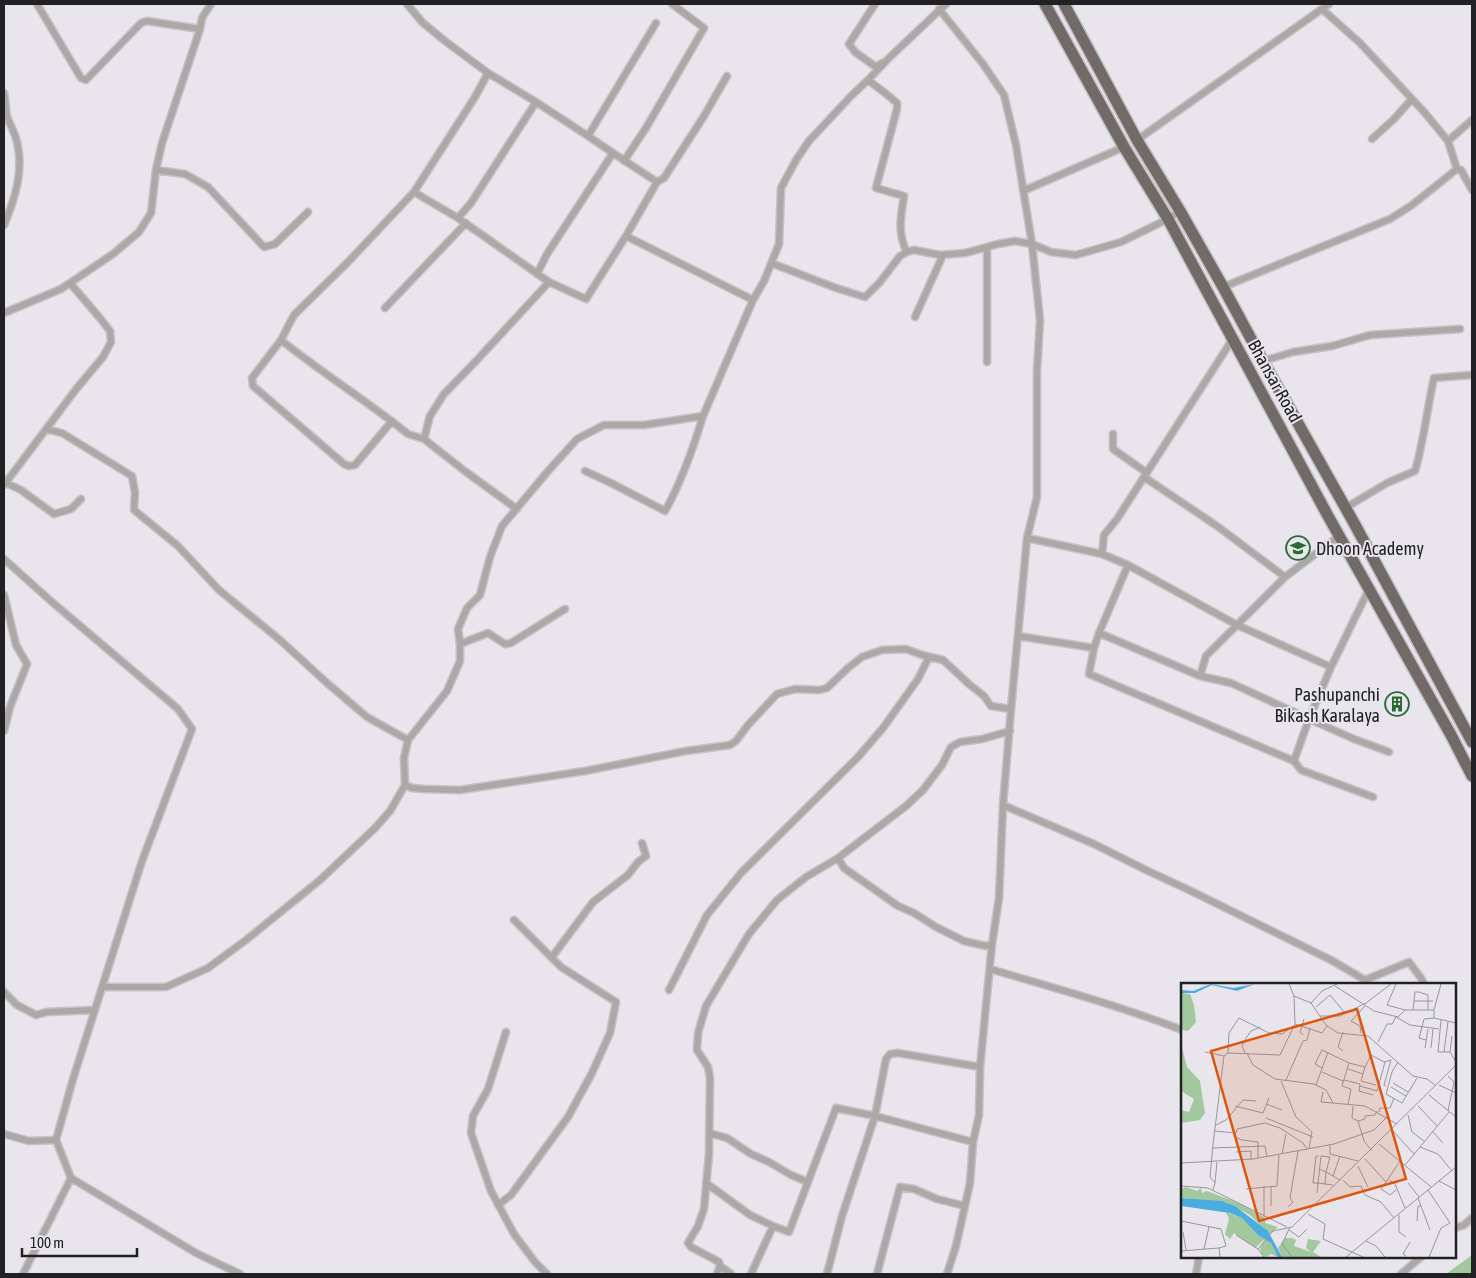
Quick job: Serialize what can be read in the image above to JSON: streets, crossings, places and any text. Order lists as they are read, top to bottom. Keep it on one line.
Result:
{"streets":{"highway":["Bhansar Road"]},"places":{"school or university":["Dhoon Academy"],"building":["Pashupanchi Bikash Karalaya"]},"scale_bar":"100 m"}
